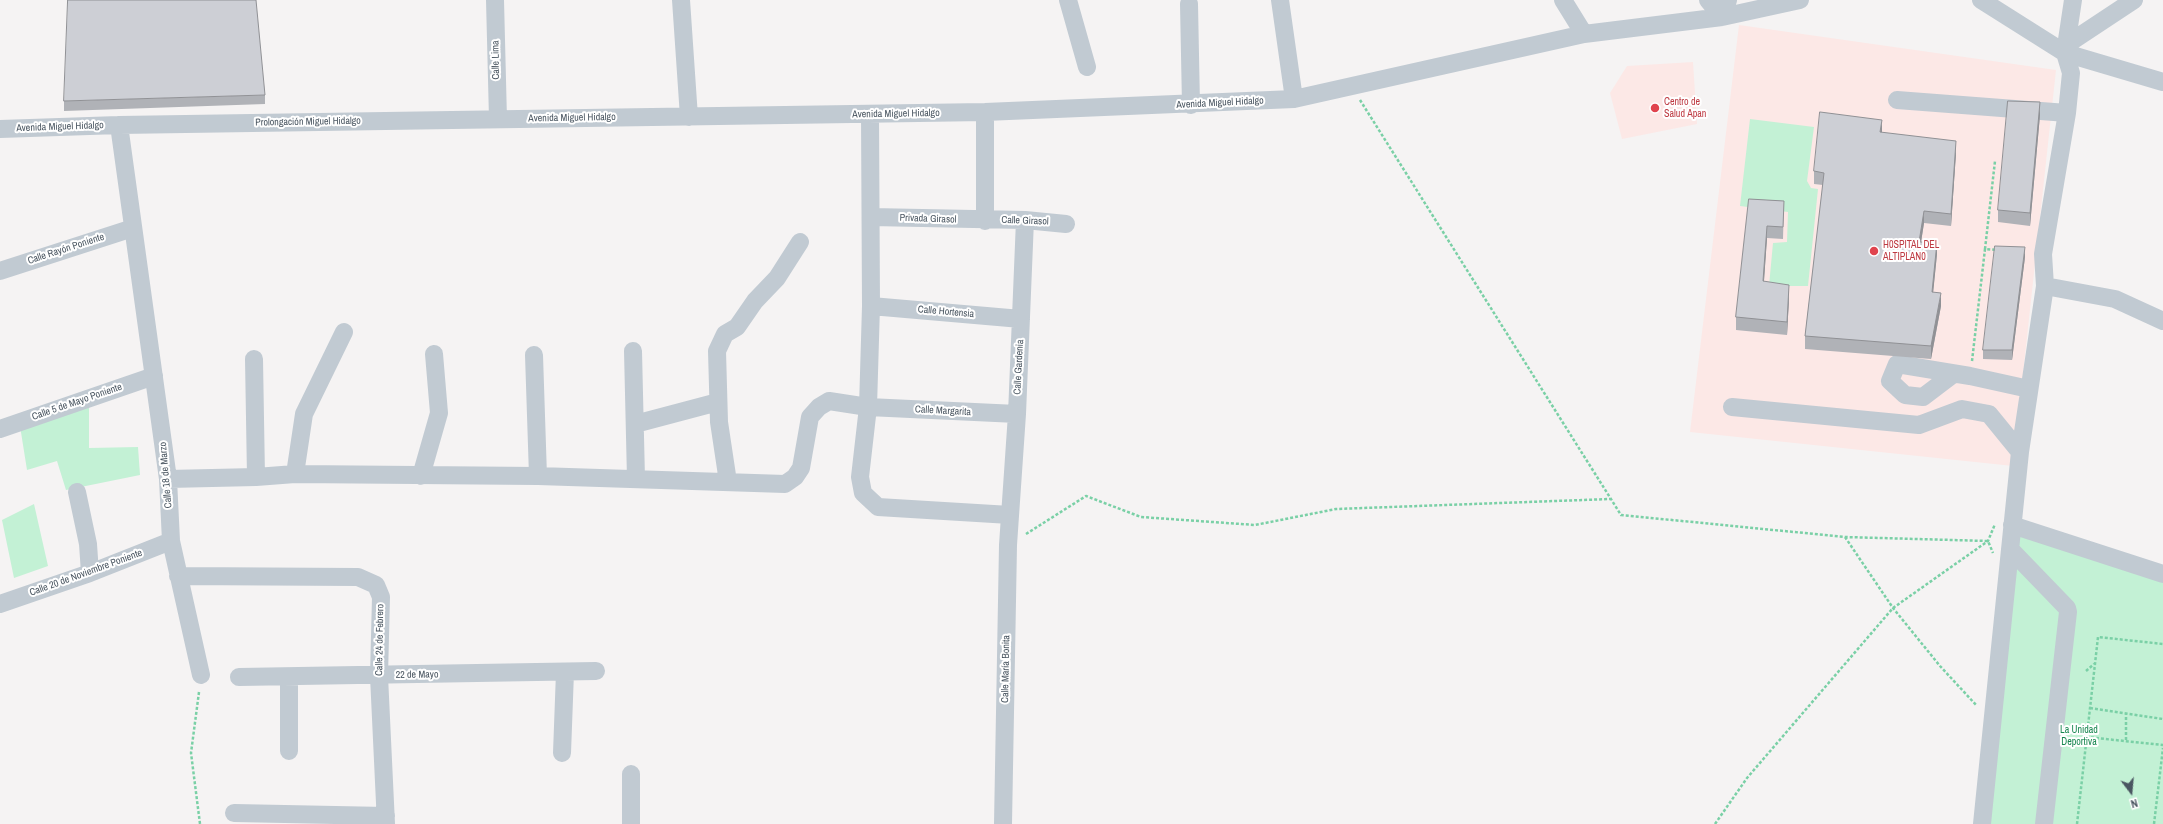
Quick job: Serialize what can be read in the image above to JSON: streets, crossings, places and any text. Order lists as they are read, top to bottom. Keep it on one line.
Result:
{"streets":{"street":["Calle Lima","Avenida Miguel Hidalgo","Prolongación Miguel Hidalgo","Privada Girasol","Calle Girasol","Calle Rayón Poniente","Calle Hortensia","Calle Gardenia","Calle 5 de Mayo Poniente","Calle Margarita","Calle 18 de Marzo","Calle 20 de Noviembre Poniente","Calle 24 de Febrero","Calle María Bonita","22 de Mayo"]},"crossings":[["Calle Lima","Avenida Miguel Hidalgo"],["Calle Lima","Prolongación Miguel Hidalgo"],["Avenida Miguel Hidalgo","Prolongación Miguel Hidalgo"],["Avenida Miguel Hidalgo","Calle 18 de Marzo"],["Prolongación Miguel Hidalgo","Calle 18 de Marzo"],["Privada Girasol","Calle Girasol"],["Calle Girasol","Calle Gardenia"],["Calle Rayón Poniente","Calle 18 de Marzo"],["Calle Hortensia","Calle Gardenia"],["Calle Gardenia","Calle Margarita"],["Calle Gardenia","Calle María Bonita"],["Calle 5 de Mayo Poniente","Calle 18 de Marzo"],["Calle Margarita","Calle 18 de Marzo"],["Calle 18 de Marzo","Calle 20 de Noviembre Poniente"],["Calle 18 de Marzo","Calle 24 de Febrero"],["Calle 24 de Febrero","22 de Mayo"]],"parks":["La Unidad Deportiva"],"places":["Centro de Salud Apan","H0SPITAL DEL ALTIPLAN0"],"north":"bottom"}
